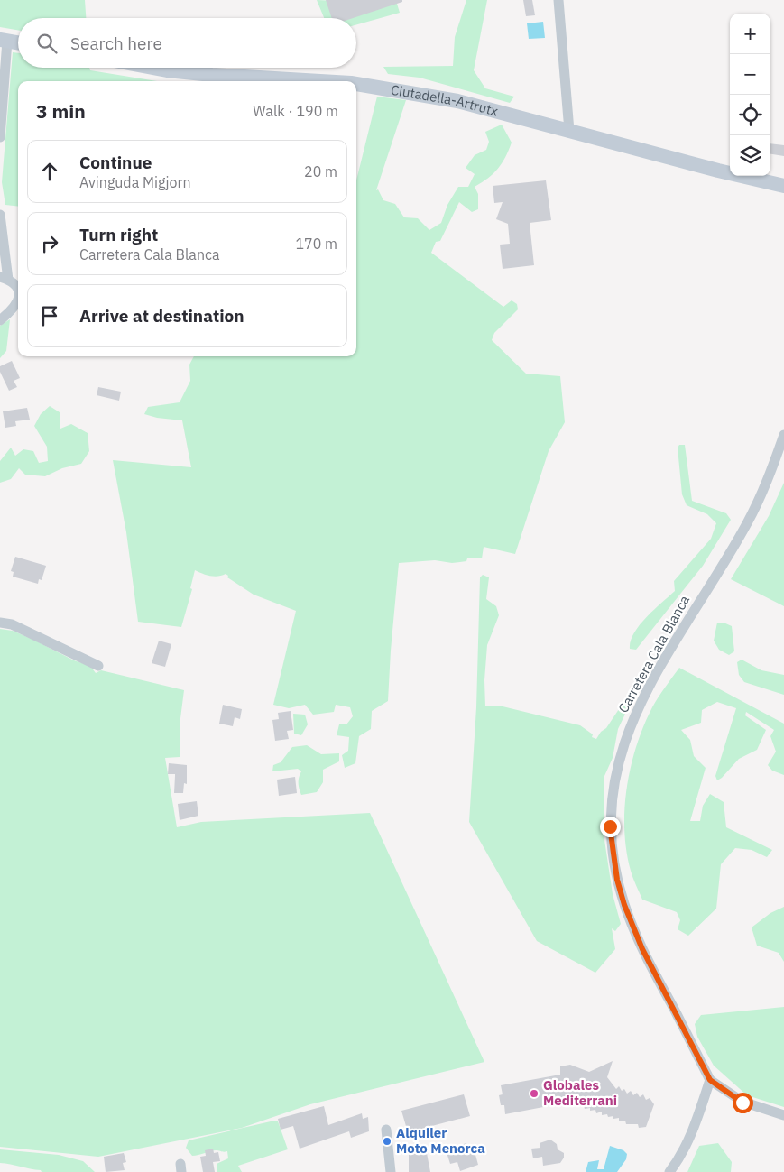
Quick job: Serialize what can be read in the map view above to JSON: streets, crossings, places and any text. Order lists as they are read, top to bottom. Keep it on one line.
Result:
{"streets":{"main road":["Ciutadella-Artrutx"],"street":["Carretera Cala Blanca"]},"places":["Globales Mediterrani","Alquiler Moto Menorca"],"page":{"map_buttons":["+","−"],"search":"Search here","heading":["3 min","Walk · 190 m"],"list":[["Continue","Avinguda Migjorn","20 m"],["Turn right","Carretera Cala Blanca","170 m"],"Arrive at destination"]}}
